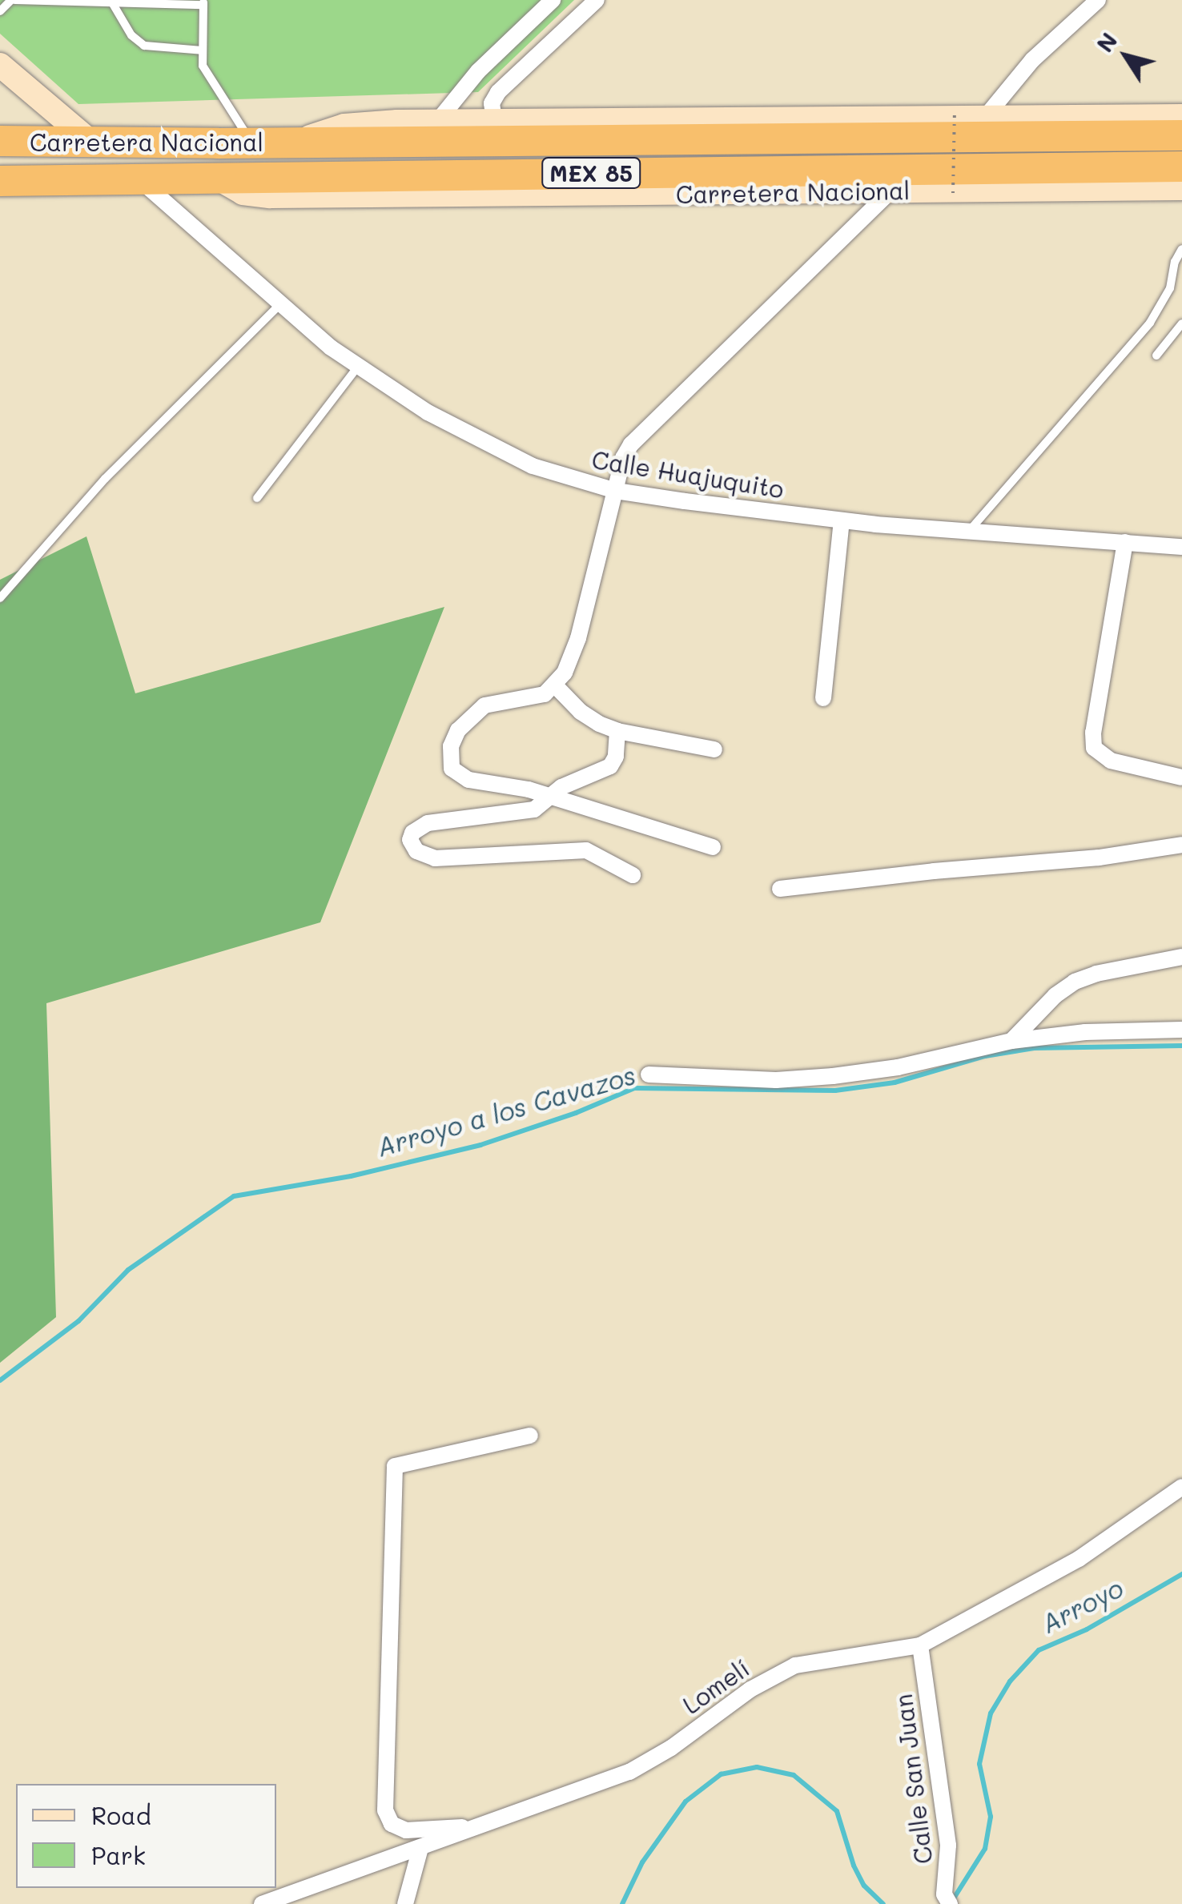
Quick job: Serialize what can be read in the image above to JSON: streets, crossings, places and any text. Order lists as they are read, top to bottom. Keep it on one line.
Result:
{"streets":{"highway":["Carretera Nacional","MEX 85"],"street":["Calle Huajuquito","Lomelí","Calle San Juan"]},"crossings":[["Carretera Nacional","Calle Huajuquito"],["Lomelí","Calle San Juan"]],"water":["Arroyo a los Cavazos","Arroyo"],"legend":["Road","Park"],"north":"top left"}
